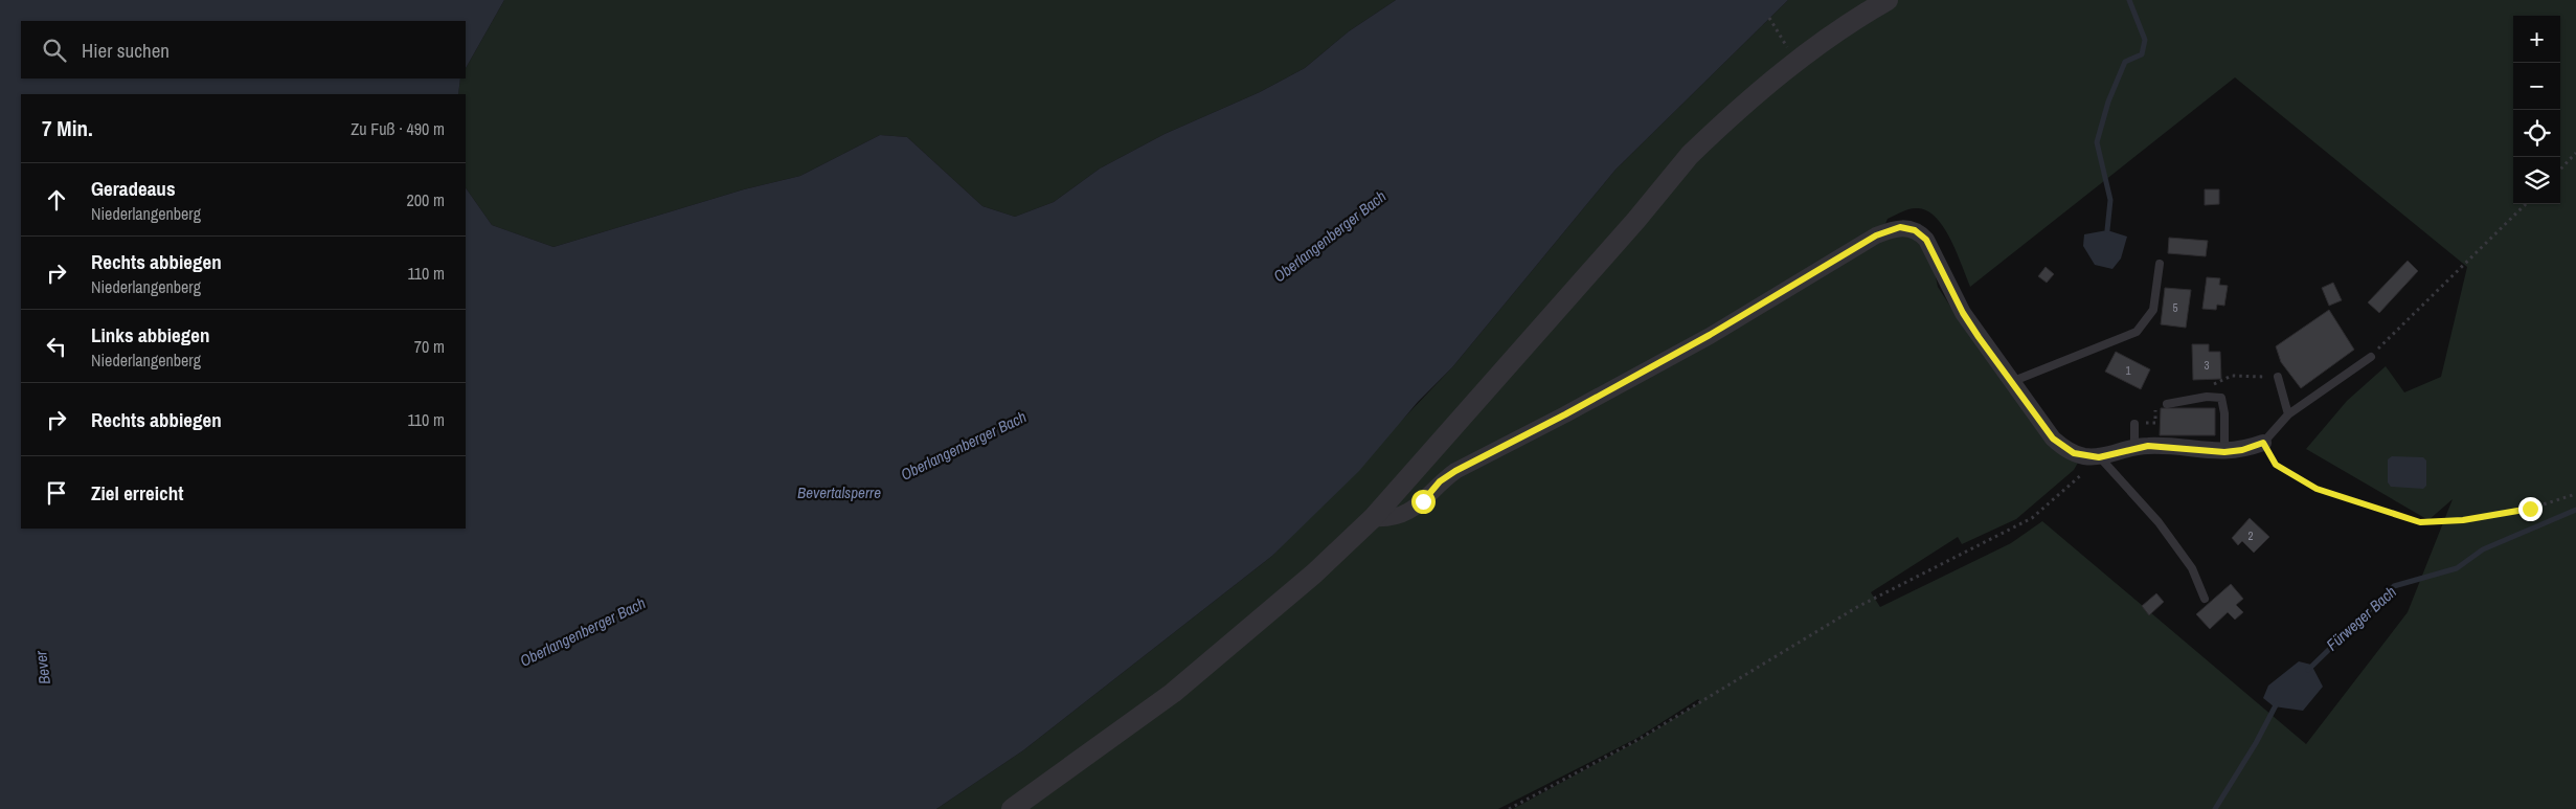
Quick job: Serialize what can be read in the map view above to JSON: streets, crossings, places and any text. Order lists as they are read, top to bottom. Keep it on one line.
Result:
{"water":["Oberlangenberger Bach","Bevertalsperre","Fürweger Bach","Bever"],"house_numbers":["5","3","1","2"],"page":{"map_buttons":["+","−"],"search":"Hier suchen","heading":["7 Min.","Zu Fuß · 490 m"],"list":[["Geradeaus","Niederlangenberg","200 m"],["Rechts abbiegen","Niederlangenberg","110 m"],["Links abbiegen","Niederlangenberg","70 m"],["Rechts abbiegen","110 m"],"Ziel erreicht"]}}
